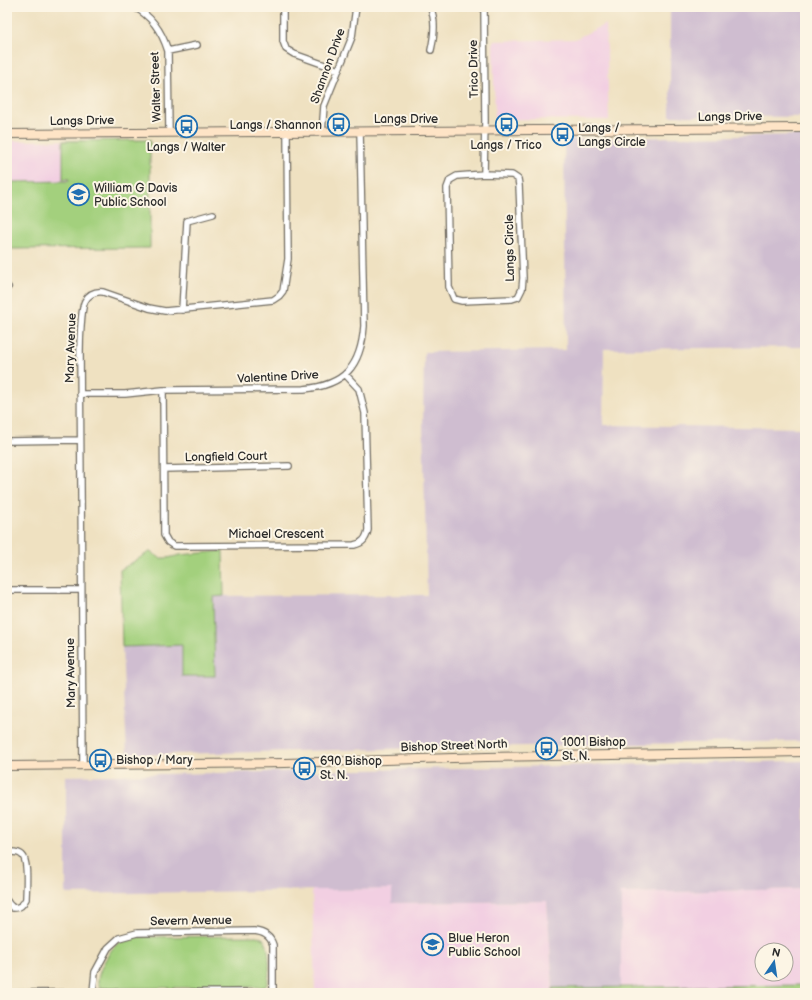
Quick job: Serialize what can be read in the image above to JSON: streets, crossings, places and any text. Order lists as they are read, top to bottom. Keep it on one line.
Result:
{"streets":{"street":["Shannon Drive","Trico Drive","Walter Street","Langs Drive","Langs Circle","Mary Avenue","Valentine Drive","Longfield Court","Michael Crescent","Bishop Street North","Severn Avenue"]},"crossings":[["Shannon Drive","Langs Drive"],["Trico Drive","Langs Drive"],["Walter Street","Langs Drive"],["Langs Drive","Mary Avenue"],["Langs Drive","Valentine Drive"],["Mary Avenue","Valentine Drive"],["Mary Avenue","Bishop Street North"],["Valentine Drive","Michael Crescent"],["Longfield Court","Michael Crescent"]],"places":{"bus stop":["Langs / Trico","Langs / Shannon","Langs / Walter","Langs / Langs Circle","1001 Bishop St. N.","Bishop / Mary","690 Bishop St. N."],"school or university":["William G Davis Public School","Blue Heron Public School"]},"north":"top"}
